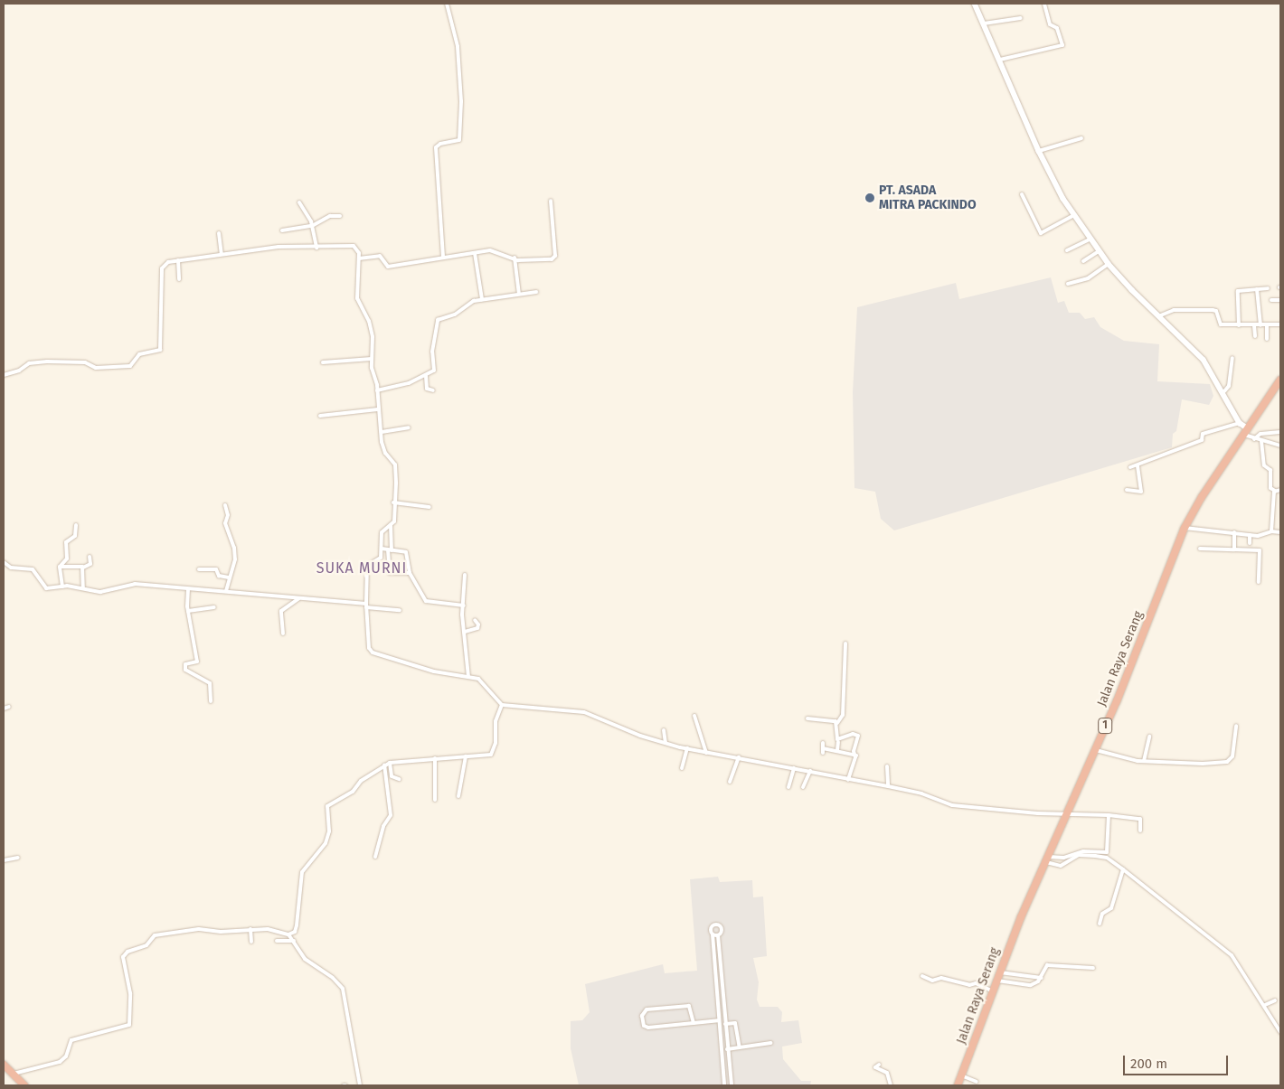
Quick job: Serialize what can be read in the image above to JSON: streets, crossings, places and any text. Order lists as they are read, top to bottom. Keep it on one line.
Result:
{"streets":{"highway":["Jalan Raya Serang","1"]},"districts":["SUKA MURNI"],"places":["PT. ASADA MITRA PACKINDO"],"scale_bar":"200 m"}
